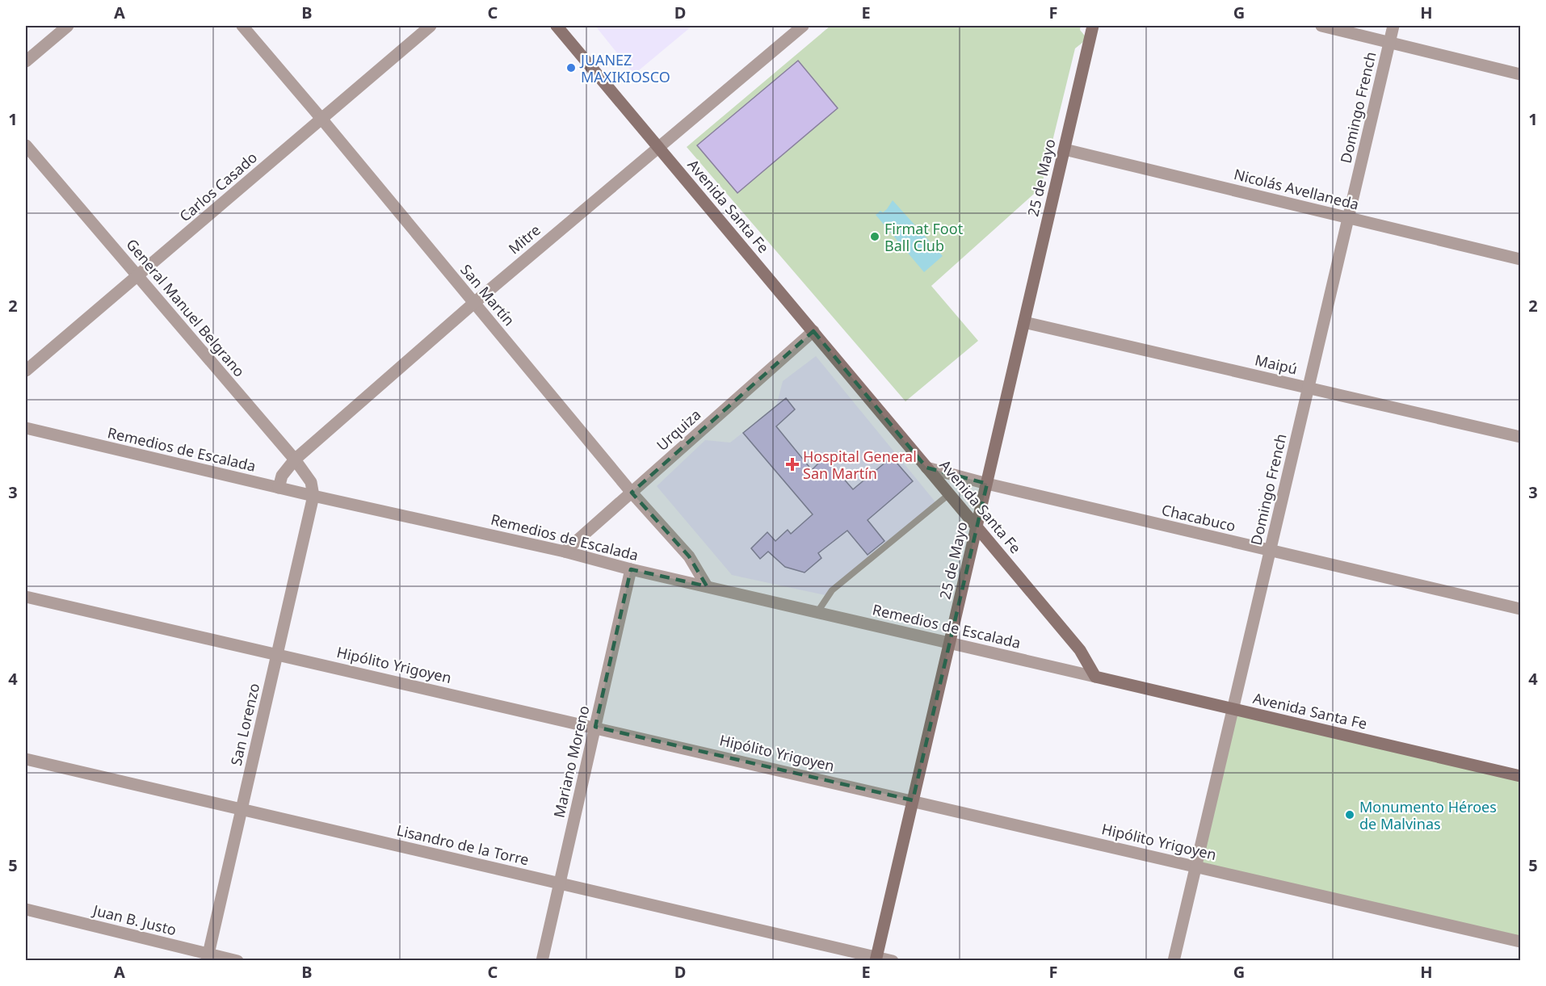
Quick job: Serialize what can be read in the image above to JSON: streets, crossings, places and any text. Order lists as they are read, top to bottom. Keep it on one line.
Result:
{"streets":{"street":["Domingo French","25 de Mayo","Carlos Casado","Nicolás Avellaneda","Avenida Santa Fe","Mitre","San Martín","General Manuel Belgrano","Maipú","Urquiza","Remedios de Escalada","Chacabuco","Hipólito Yrigoyen","San Lorenzo","Mariano Moreno","Lisandro de la Torre","Juan B. Justo"]},"crossings":[["Domingo French","Nicolás Avellaneda"],["Domingo French","Avenida Santa Fe"],["Domingo French","Maipú"],["Domingo French","Chacabuco"],["Domingo French","Hipólito Yrigoyen"],["25 de Mayo","Nicolás Avellaneda"],["25 de Mayo","Avenida Santa Fe"],["25 de Mayo","Maipú"],["25 de Mayo","Remedios de Escalada"],["25 de Mayo","Chacabuco"],["25 de Mayo","Hipólito Yrigoyen"],["25 de Mayo","Lisandro de la Torre"],["Carlos Casado","San Martín"],["Carlos Casado","General Manuel Belgrano"],["Avenida Santa Fe","Mitre"],["Avenida Santa Fe","Urquiza"],["Avenida Santa Fe","Remedios de Escalada"],["Avenida Santa Fe","Chacabuco"],["Mitre","San Martín"],["Mitre","General Manuel Belgrano"],["Mitre","Remedios de Escalada"],["San Martín","Urquiza"],["San Martín","Remedios de Escalada"],["General Manuel Belgrano","Remedios de Escalada"],["General Manuel Belgrano","San Lorenzo"],["Urquiza","Remedios de Escalada"],["Remedios de Escalada","San Lorenzo"],["Remedios de Escalada","Mariano Moreno"],["Hipólito Yrigoyen","San Lorenzo"],["Hipólito Yrigoyen","Mariano Moreno"],["San Lorenzo","Lisandro de la Torre"],["San Lorenzo","Juan B. Justo"],["Mariano Moreno","Lisandro de la Torre"]],"places":{"other":["JUANEZ MAXIKIOSCO","Firmat Foot Ball Club","Monumento Héroes de Malvinas"],"health":["Hospital General San Martín"]},"grid":{"columns":["A","B","C","D","E","F","G","H"],"rows":["1","2","3","4","5"]}}
